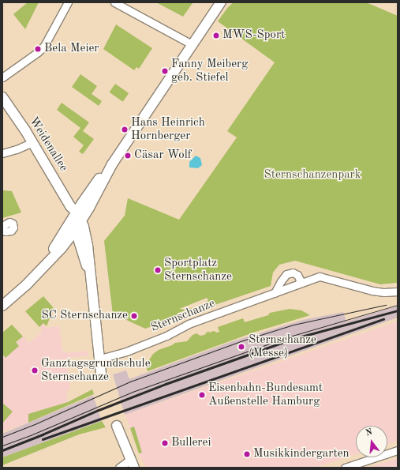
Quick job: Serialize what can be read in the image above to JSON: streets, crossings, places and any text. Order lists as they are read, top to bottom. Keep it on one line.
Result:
{"streets":{"main road":["Weidenallee"],"street":["Sternschanze"]},"parks":["Sternschanzenpark"],"places":["MWS-Sport","Bela Meier","Fanny Meiberg geb. Stiefel","Hans Heinrich Hornberger","Cäsar Wolf","Sportplatz Sternschanze","SC Sternschanze","Sternschanze (Messe)","Ganztagsgrundschule Sternschanze","Eisenbahn-Bundesamt Außenstelle Hamburg","Bullerei","Musikkindergarten"],"north":"top"}
